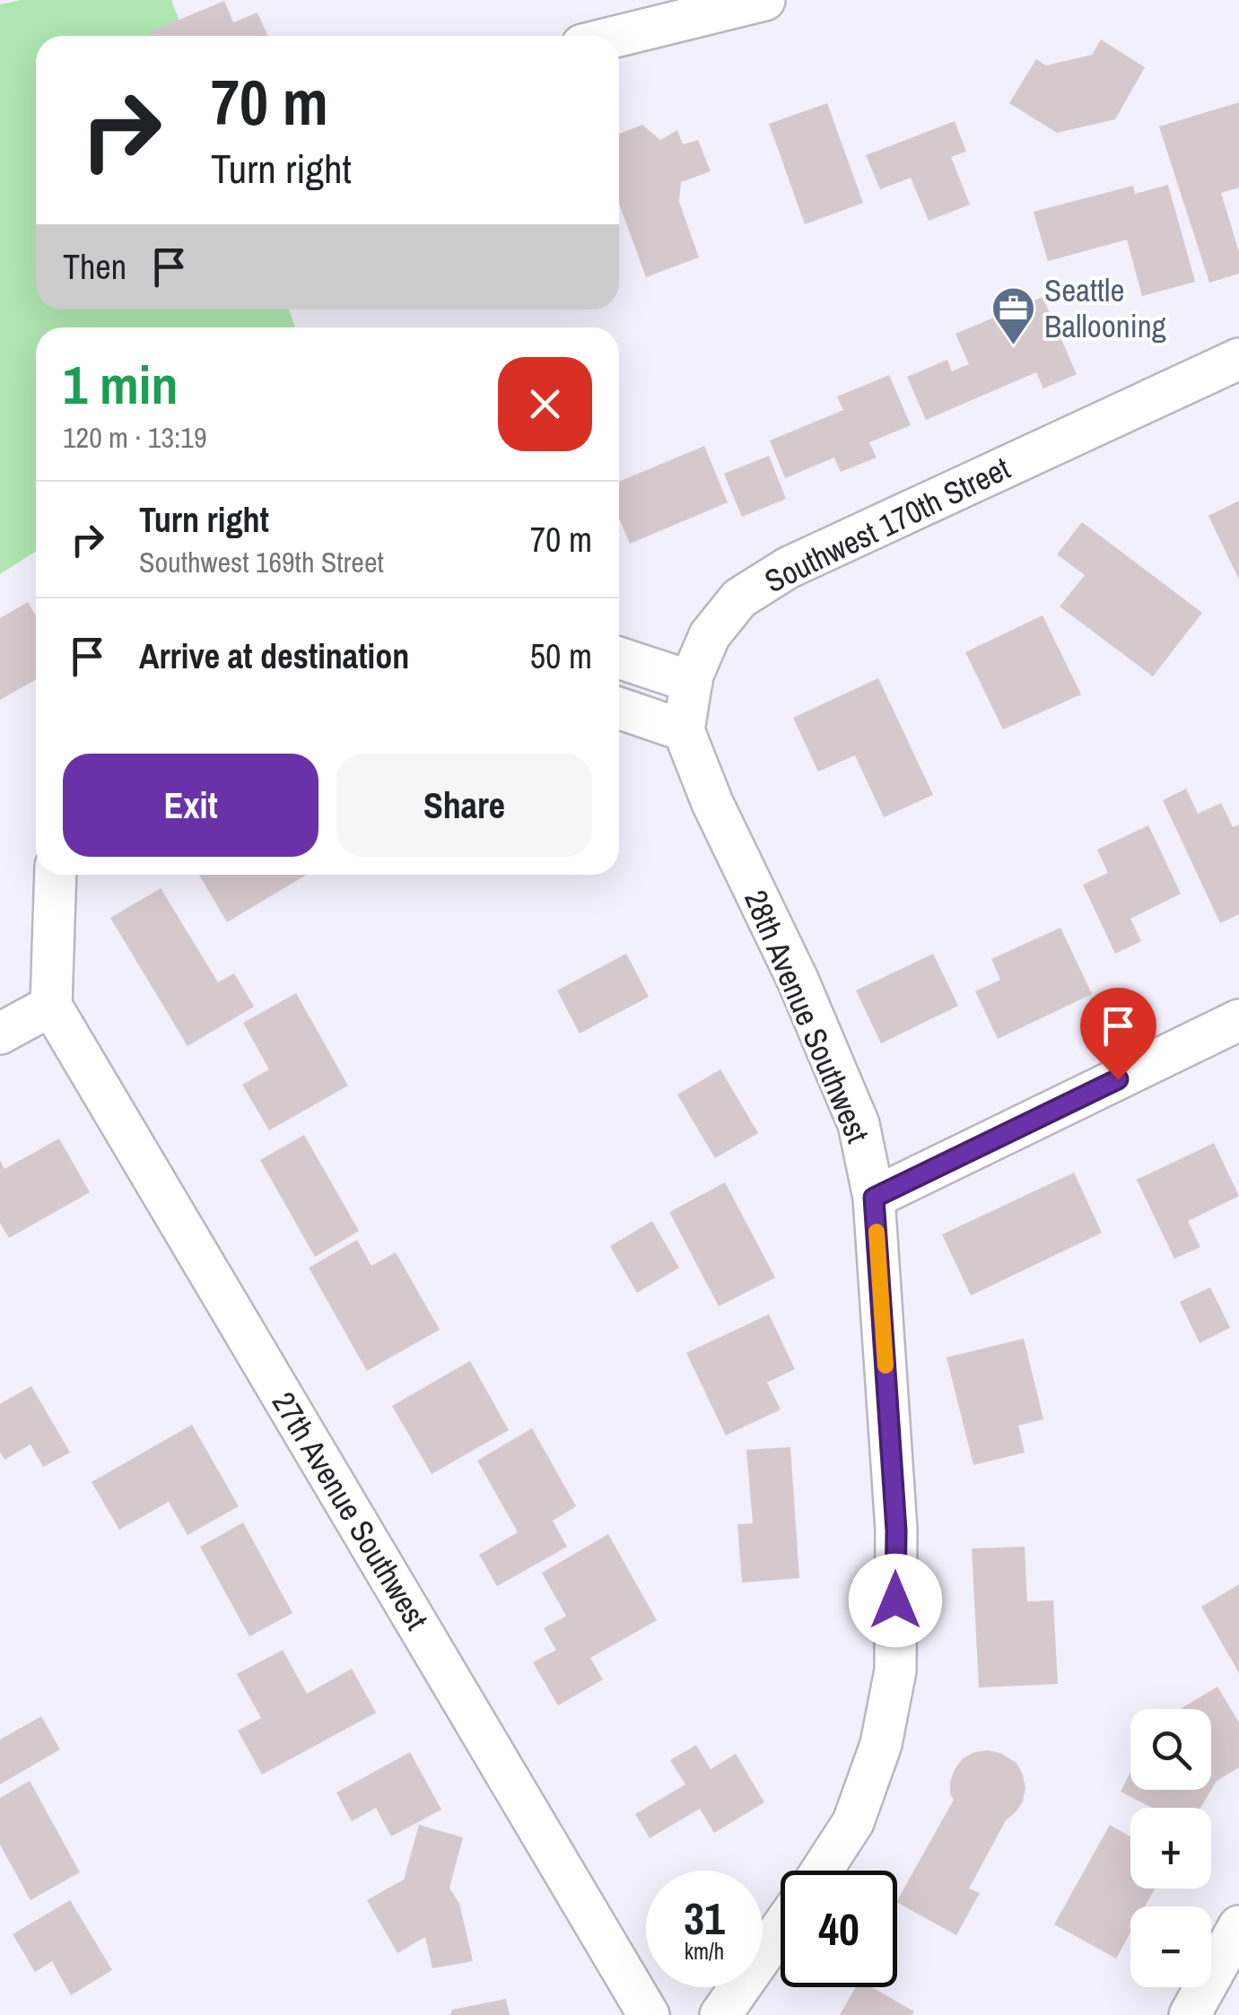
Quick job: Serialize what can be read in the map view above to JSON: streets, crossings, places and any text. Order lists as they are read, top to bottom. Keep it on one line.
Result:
{"streets":{"street":["Southwest 170th Street","28th Avenue Southwest","27th Avenue Southwest"]},"crossings":[["Southwest 170th Street","28th Avenue Southwest"]],"places":{"office":["Seattle Ballooning"]},"page":{"turn":["70 m","Turn right"],"then":"Then","heading":["1 min","120 m · 13:19"],"list":[{"name":"Turn right","note":"Southwest 169th Street","value":"70 m"},{"name":"Arrive at destination","value":"50 m"}],"buttons":["Exit","Share"],"map_buttons":["+","−"],"speed":"31 km/h","limit":"40"}}
